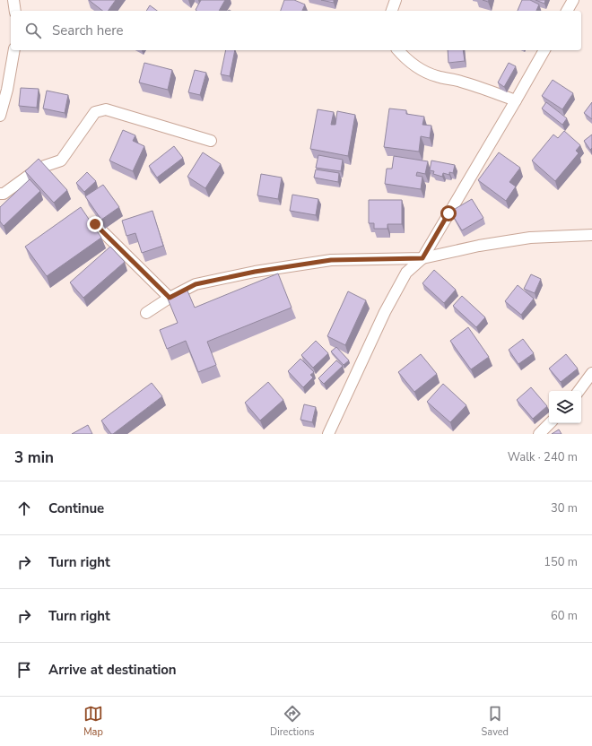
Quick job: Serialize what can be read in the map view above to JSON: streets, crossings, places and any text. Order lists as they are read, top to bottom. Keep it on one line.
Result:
{"page":{"search":"Search here","heading":["3 min","Walk · 240 m"],"list":[["Continue","30 m"],["Turn right","150 m"],["Turn right","60 m"],"Arrive at destination"],"nav":["Map","Directions","Saved"]}}
